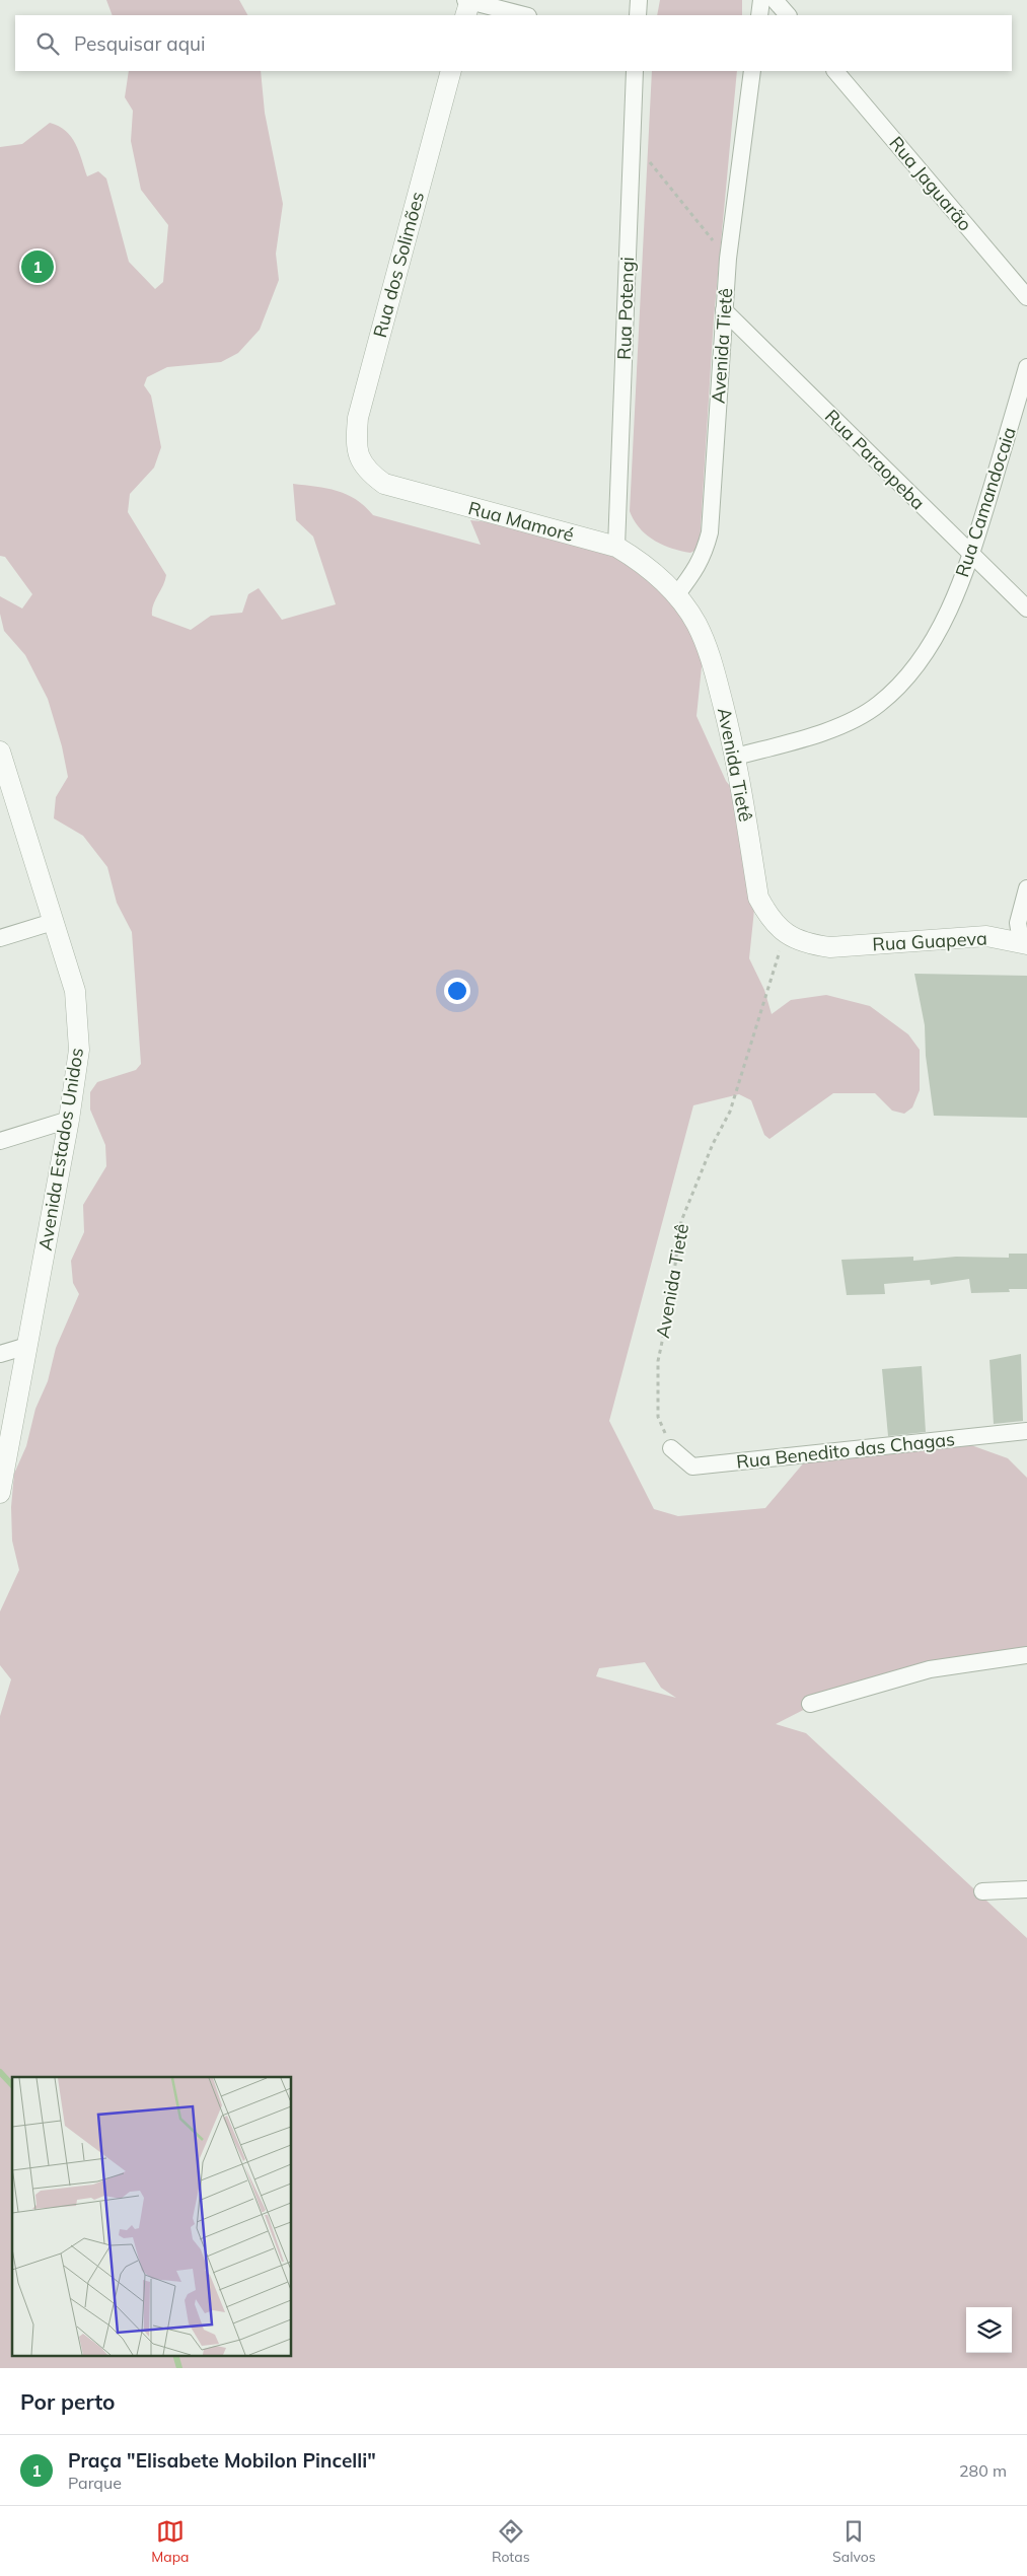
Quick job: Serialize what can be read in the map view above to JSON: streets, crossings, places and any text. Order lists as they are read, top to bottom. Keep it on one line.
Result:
{"streets":{"street":["Rua Jaguarão","Rua dos Solimões","Rua Potengi","Avenida Tietê","Rua Paraopeba","Rua Camandocaia","Rua Mamoré","Rua Guapeva","Avenida Estados Unidos","Rua Benedito das Chagas"]},"crossings":[["Rua dos Solimões","Rua Mamoré"],["Rua Potengi","Rua Mamoré"],["Avenida Tietê","Rua Paraopeba"],["Avenida Tietê","Rua Camandocaia"],["Avenida Tietê","Rua Mamoré"],["Avenida Tietê","Rua Guapeva"],["Avenida Tietê","Rua Benedito das Chagas"],["Rua Paraopeba","Rua Camandocaia"]],"page":{"search":"Pesquisar aqui","pins":"1","heading":"Por perto","list":[{"mark":"1","name":"Praça \"Elisabete Mobilon Pincelli\"","note":"Parque","value":"280 m"}],"nav":["Mapa","Rotas","Salvos"]}}
